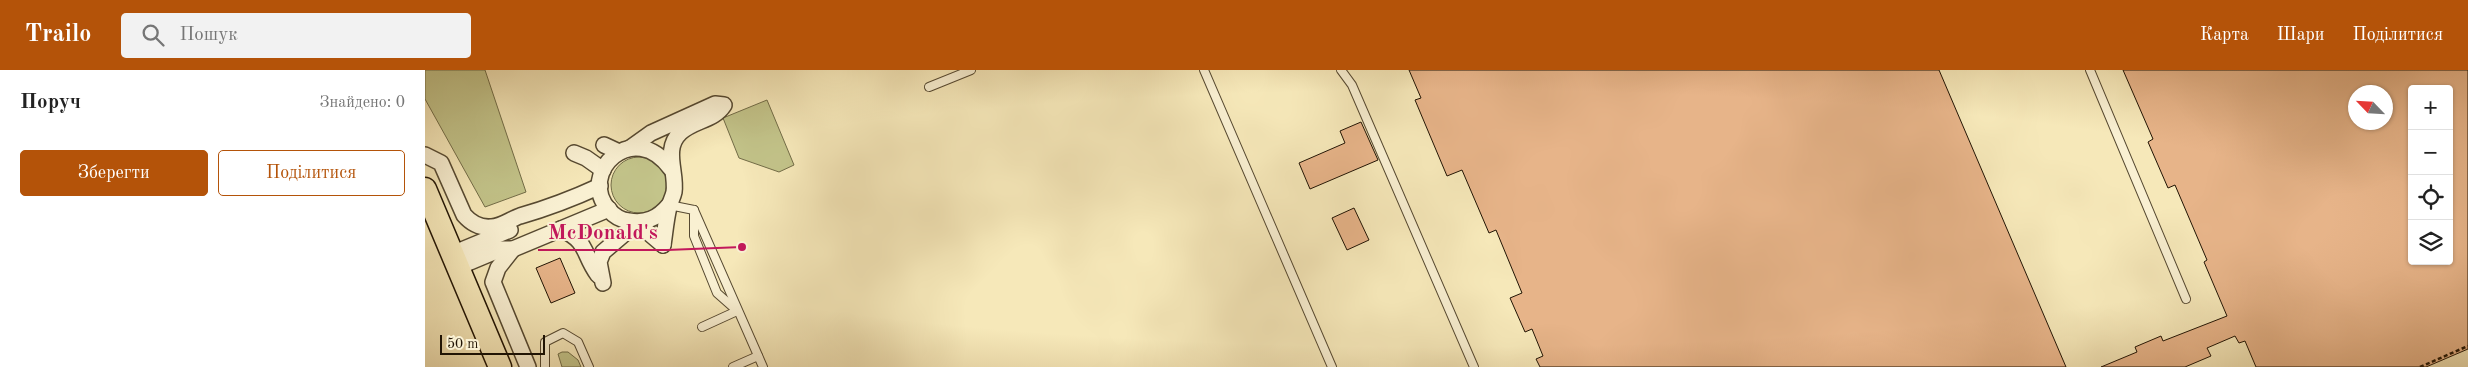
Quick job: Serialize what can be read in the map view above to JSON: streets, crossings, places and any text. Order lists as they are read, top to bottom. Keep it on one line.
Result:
{"places":["McDonald's"],"scale_bar":"50 m","north":"top left","page":{"header":"Trailo","search":"Пошук","nav":["Карта","Шари","Поділитися"],"heading":["Поруч","Знайдено: 0"],"map_buttons":["+","−"],"buttons":["Зберегти","Поділитися"],"scale":"50 m"}}
